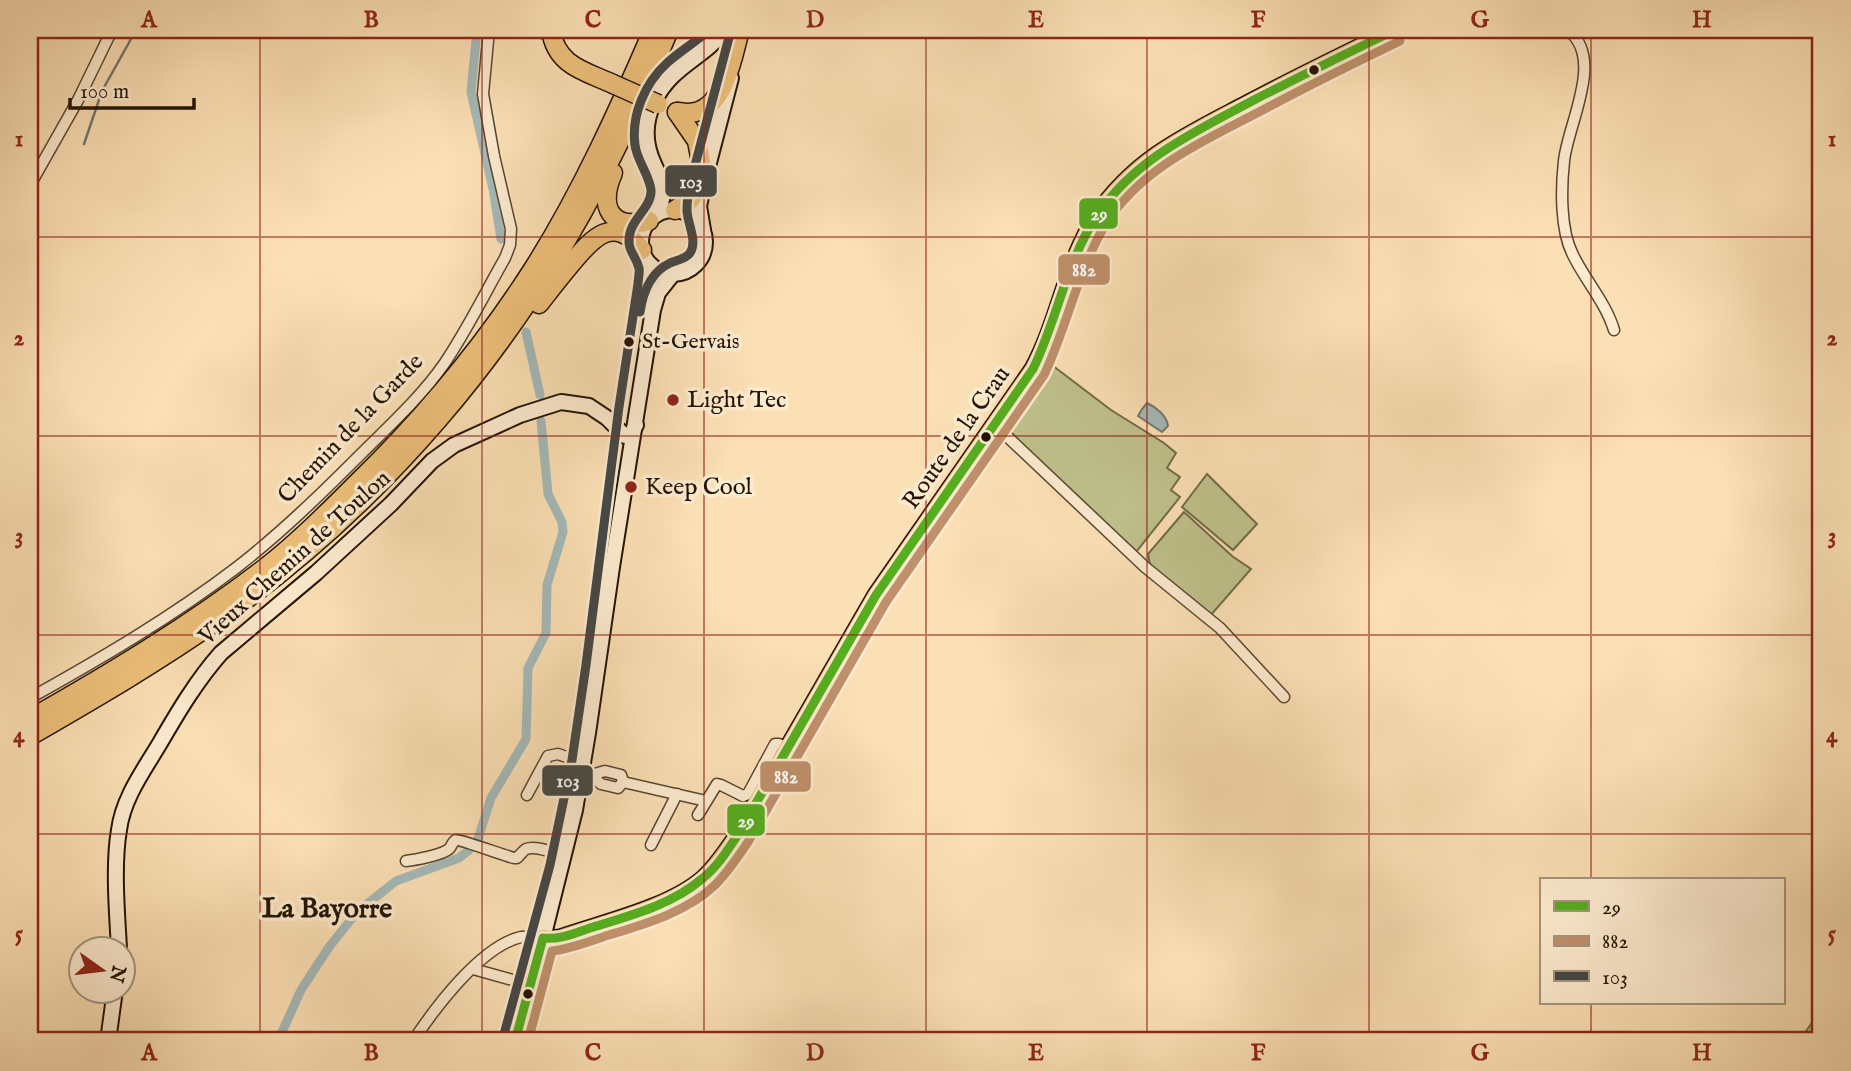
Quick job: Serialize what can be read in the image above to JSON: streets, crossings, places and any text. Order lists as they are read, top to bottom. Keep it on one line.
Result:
{"streets":{"main road":["Route de la Crau","Vieux Chemin de Toulon"],"street":["Chemin de la Garde"]},"districts":["La Bayorre"],"places":["St-Gervais","Light Tec","Keep Cool"],"lines":["transit line 29","transit line 103","transit line 882"],"legend":["29","882","103"],"scale_bar":"100 m","north":"right","grid":{"columns":["A","B","C","D","E","F","G","H"],"rows":["1","2","3","4","5"]}}
